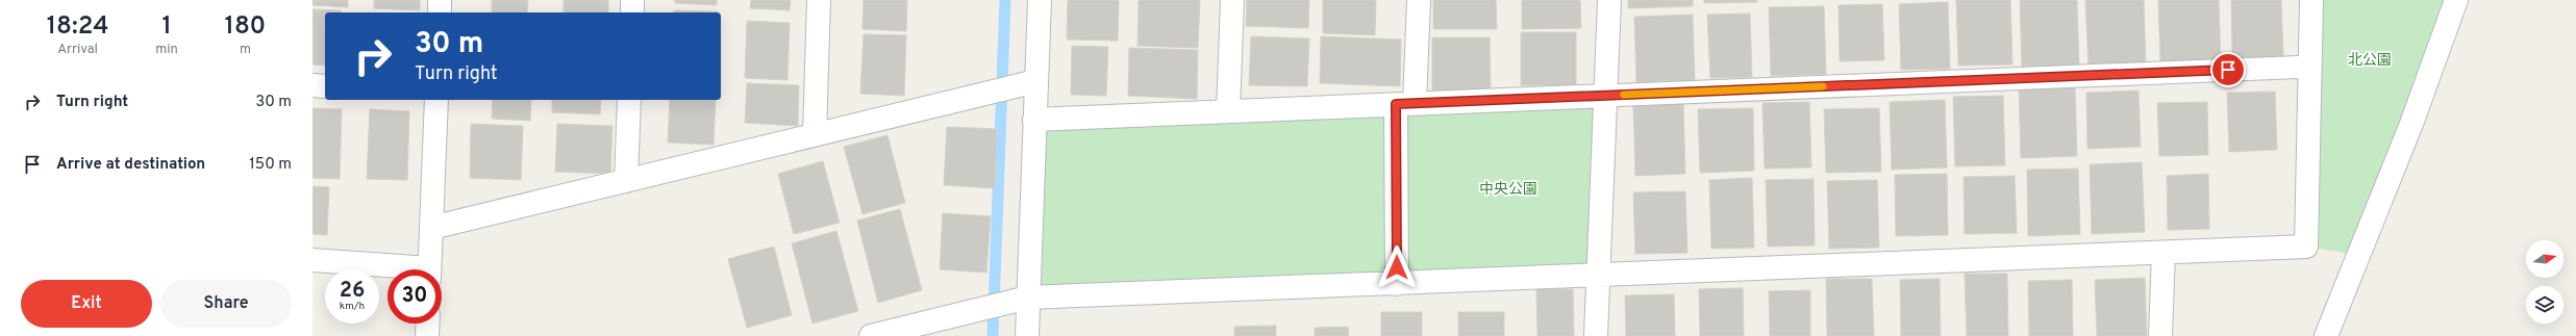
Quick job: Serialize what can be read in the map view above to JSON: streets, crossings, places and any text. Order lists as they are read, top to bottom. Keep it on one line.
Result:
{"parks":["北公園","中央公園"],"north":"right","page":{"eta":["18:24","Arrival","1","min","180","m"],"turn":["30 m","Turn right"],"list":[{"name":"Turn right","value":"30 m"},{"name":"Arrive at destination","value":"150 m"}],"speed":"26 km/h","limit":"30","buttons":["Exit","Share"]}}
